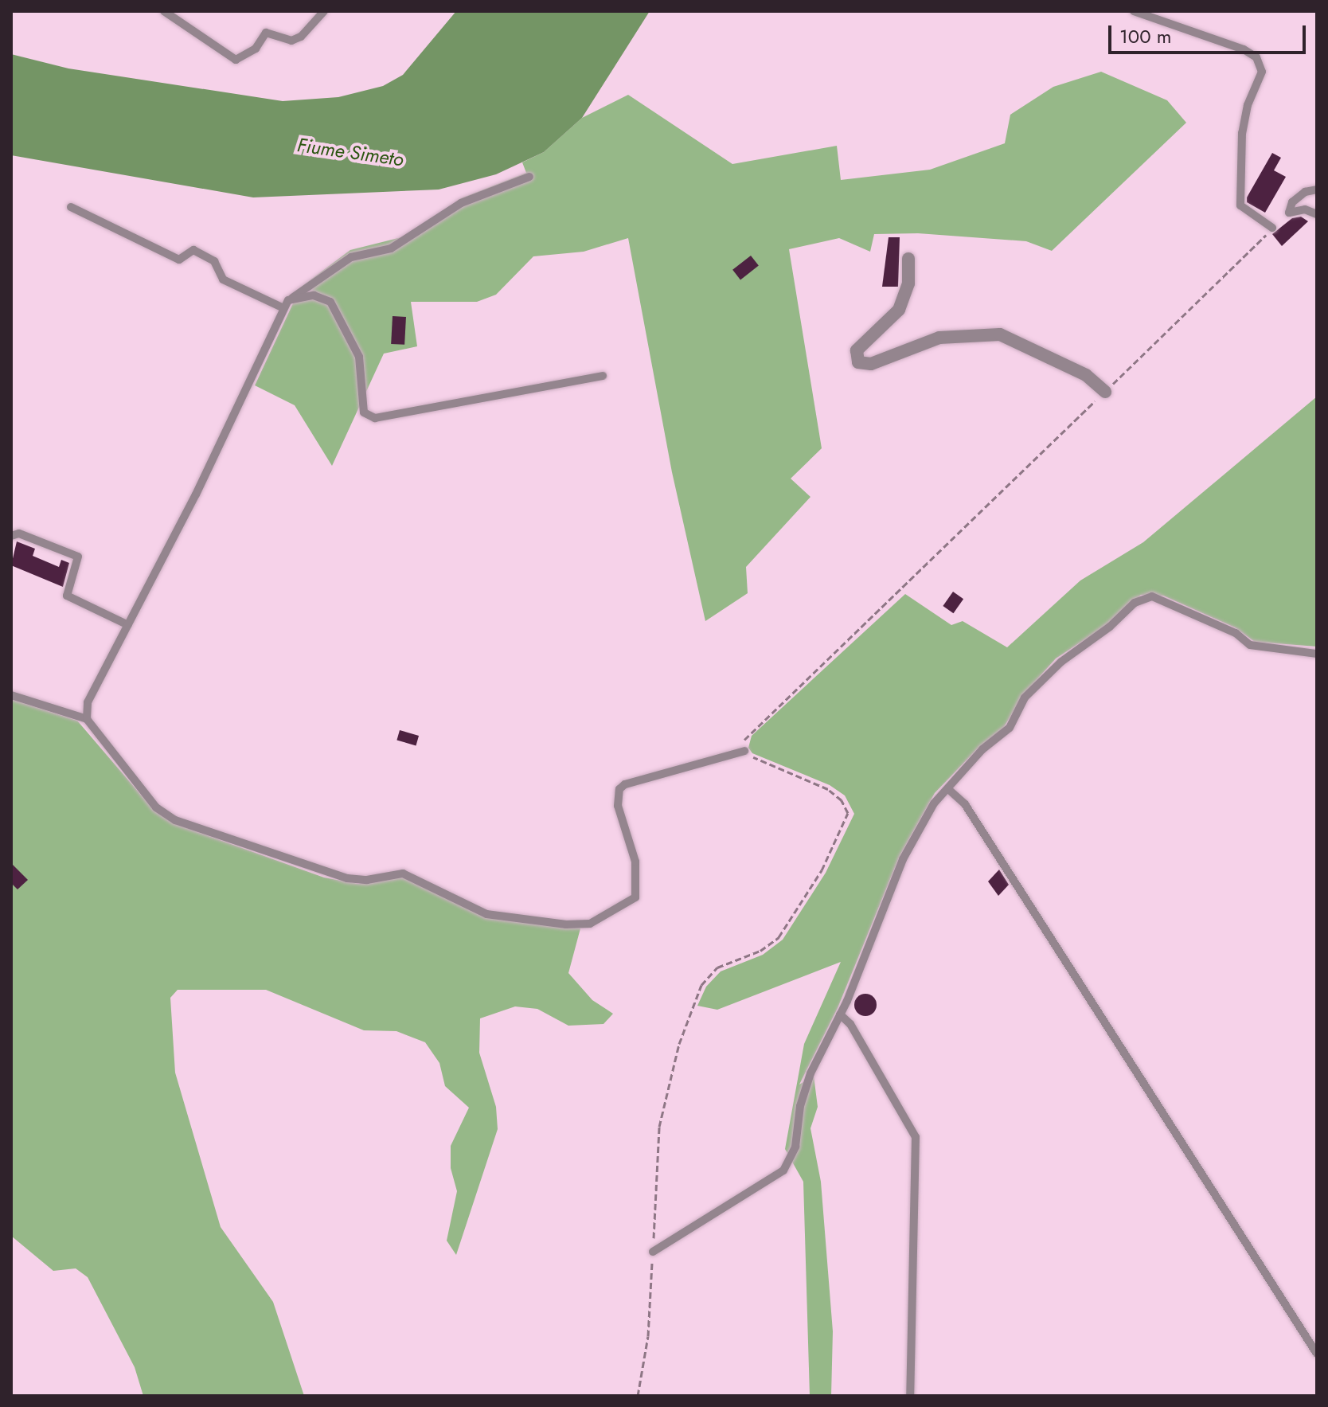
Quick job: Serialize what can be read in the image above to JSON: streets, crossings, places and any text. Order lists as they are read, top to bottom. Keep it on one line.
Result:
{"water":["Fiume Simeto"],"scale_bar":"100 m"}
